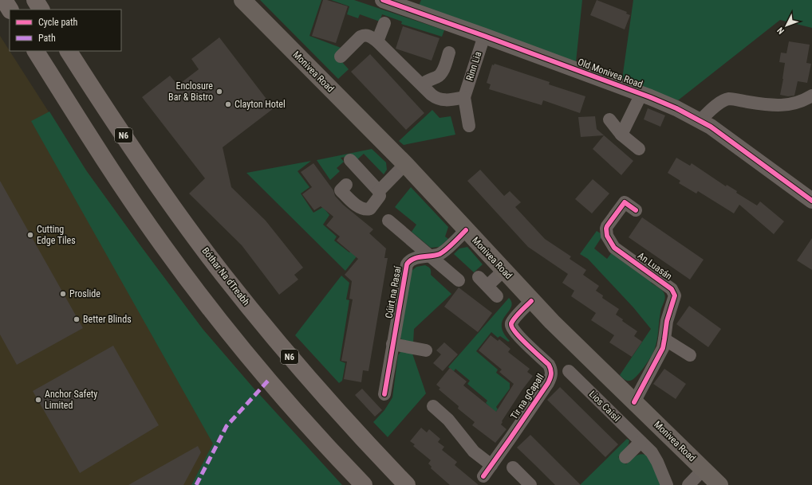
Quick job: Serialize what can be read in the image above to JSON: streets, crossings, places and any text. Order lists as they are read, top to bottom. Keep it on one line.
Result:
{"streets":{"highway":["N6","Bóthar Na dTreabh"],"main road":["Monivea Road"],"street":["Rinn Lia","Old Monivea Road","An Luasán","Cúirt na Rasaí","Tir na gCapall","Lios Caisil"]},"crossings":[["Rinn Lia","Old Monivea Road"],["Monivea Road","An Luasán"],["Monivea Road","Cúirt na Rasaí"],["Monivea Road","Tir na gCapall"]],"places":["Enclosure Bar & Bistro","Clayton Hotel","Cutting Edge Tiles","Proslide","Better Blinds","Anchor Safety Limited"],"legend":["Cycle path","Path"],"north":"bottom left"}
